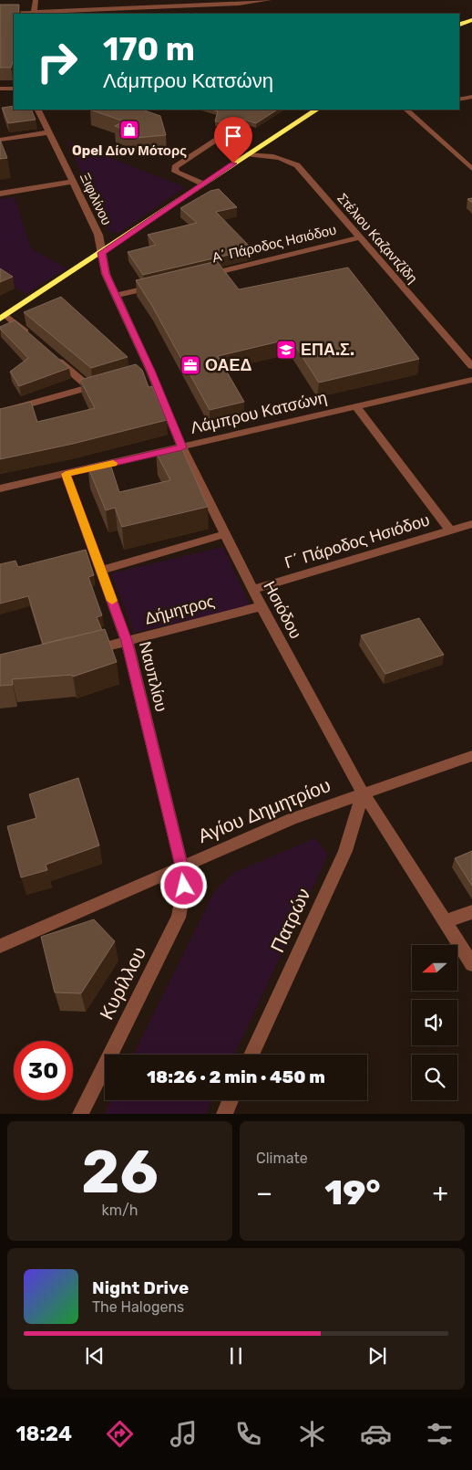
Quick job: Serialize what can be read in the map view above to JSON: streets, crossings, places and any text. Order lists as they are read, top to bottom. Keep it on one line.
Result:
{"streets":{"street":["Ξιφιλίνου","Στέλιου Καζαντζίδη","Α΄ Πάροδος Ησιόδου","Λάμπρου Κατσώνη","Γ΄ Πάροδος Ησιόδου","Δήμητρος","Ησιόδου","Ναυπλίου","Αγίου Δημητρίου","Πατρών","Κυρίλλου"]},"crossings":[["Ξιφιλίνου","Ησιόδου"],["Στέλιου Καζαντζίδη","Α΄ Πάροδος Ησιόδου"],["Λάμπρου Κατσώνη","Ησιόδου"],["Λάμπρου Κατσώνη","Ναυπλίου"],["Γ΄ Πάροδος Ησιόδου","Ησιόδου"],["Δήμητρος","Ησιόδου"],["Δήμητρος","Ναυπλίου"],["Ησιόδου","Αγίου Δημητρίου"],["Ησιόδου","Πατρών"],["Ναυπλίου","Αγίου Δημητρίου"],["Ναυπλίου","Κυρίλλου"],["Αγίου Δημητρίου","Πατρών"],["Αγίου Δημητρίου","Κυρίλλου"]],"places":{"shop":["Opel Δίον Μότορς"],"school or university":["ΕΠΑ.Σ."],"office":["ΟΑΕΔ"]},"north":"left","page":{"turn":["170 m","Λάμπρου Κατσώνη"],"limit":"30","trip":"18:26 · 2 min · 450 m","tile":[["26","km/h"],"Climate"],"heat":["−","19°","+"],"song":["Night Drive","The Halogens"],"tabs":"18:24"}}
